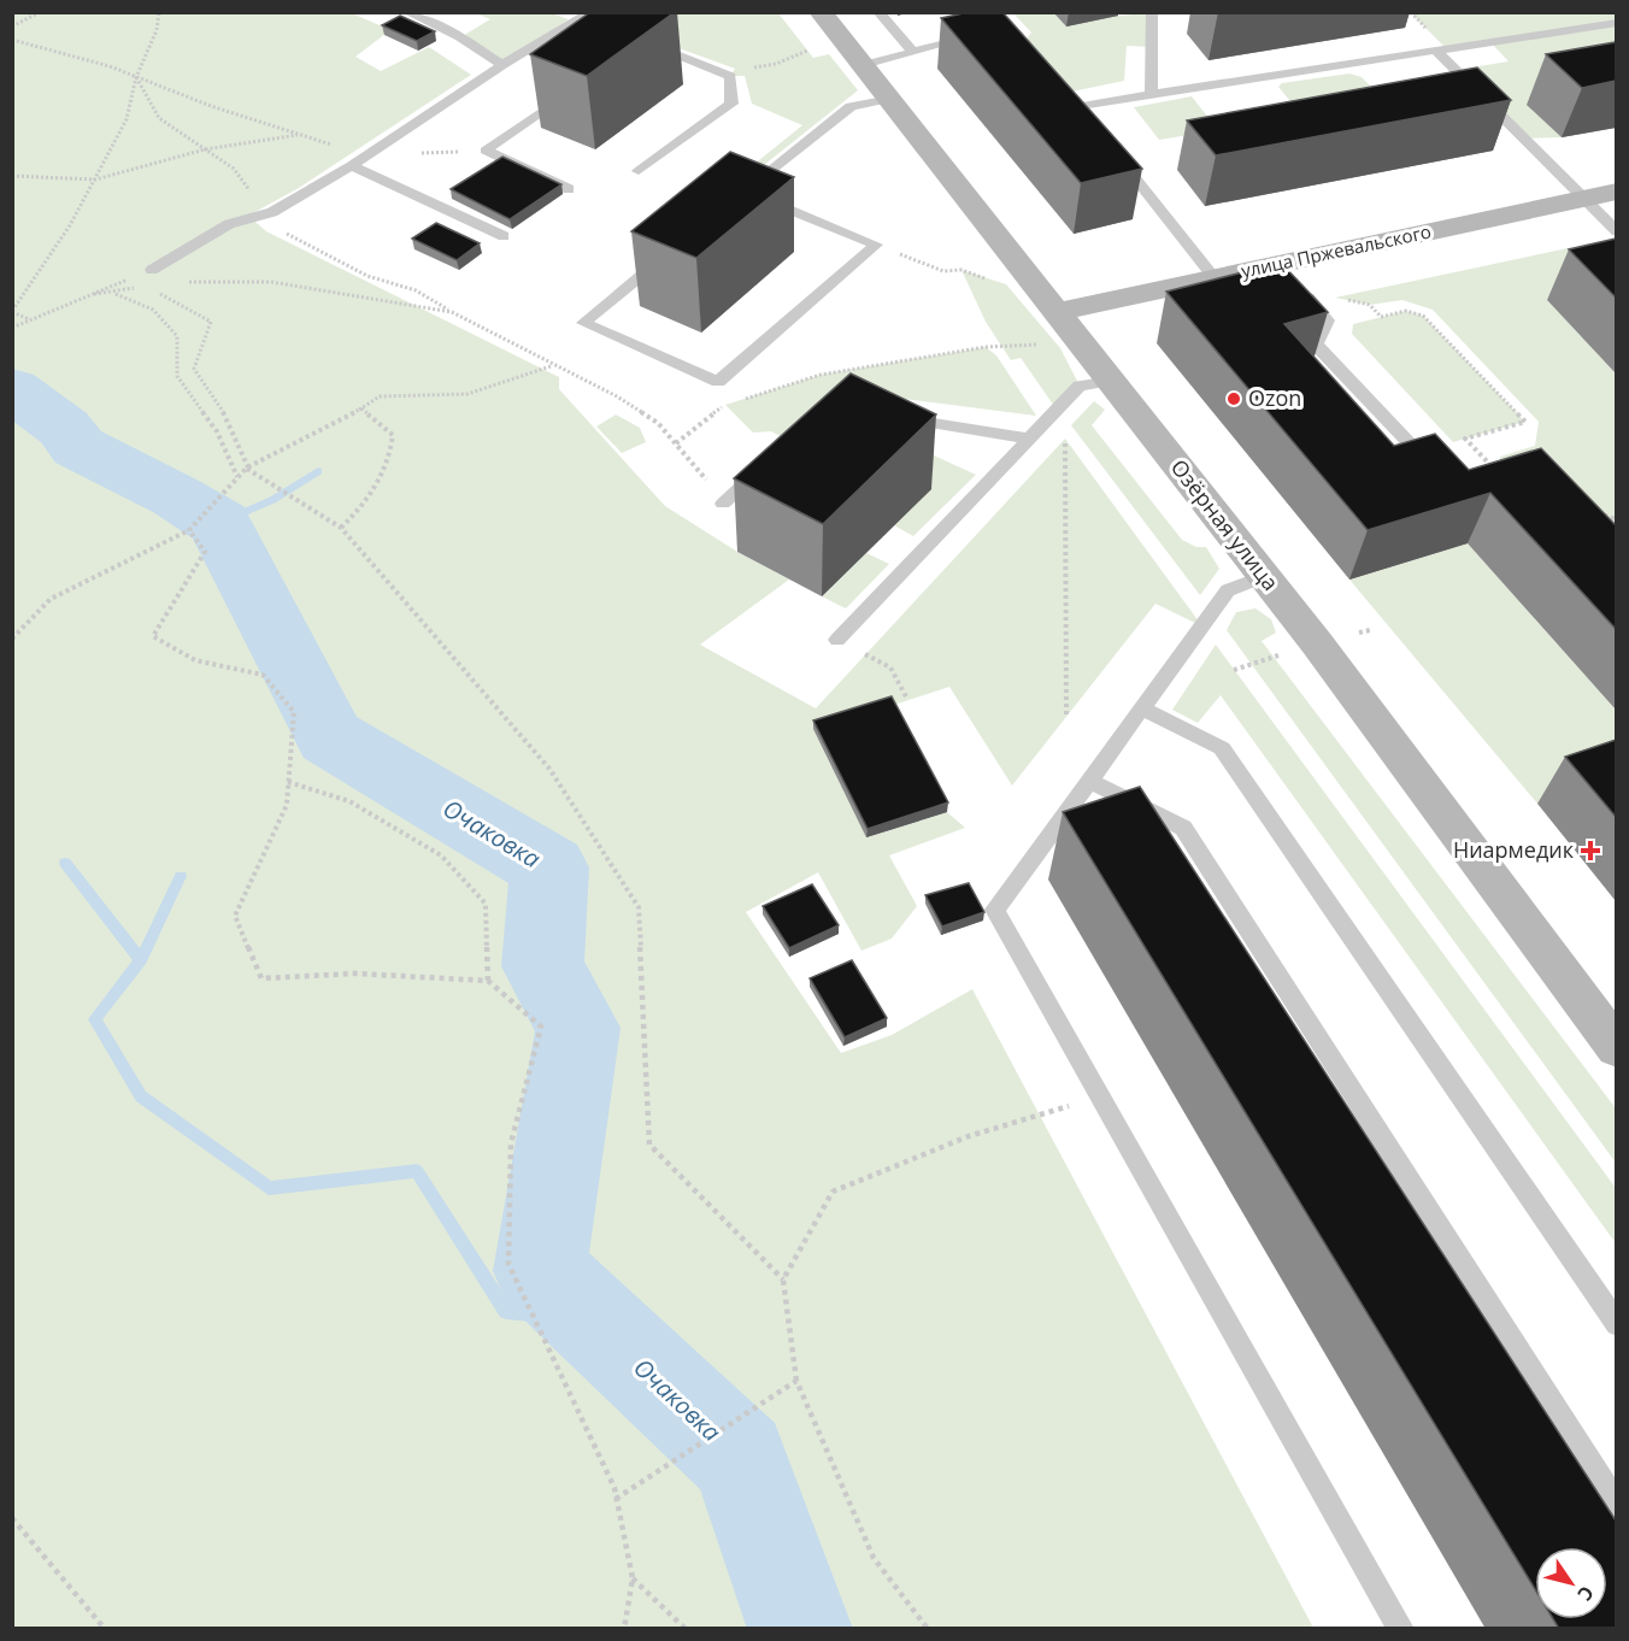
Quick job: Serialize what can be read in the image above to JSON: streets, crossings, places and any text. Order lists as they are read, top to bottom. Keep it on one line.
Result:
{"streets":{"street":["улица Пржевальского","Озёрная улица"]},"crossings":[["улица Пржевальского","Озёрная улица"]],"water":["Очаковка"],"places":{"other":["Ozon"],"health":["Ниармедик"]},"north":"bottom right"}
